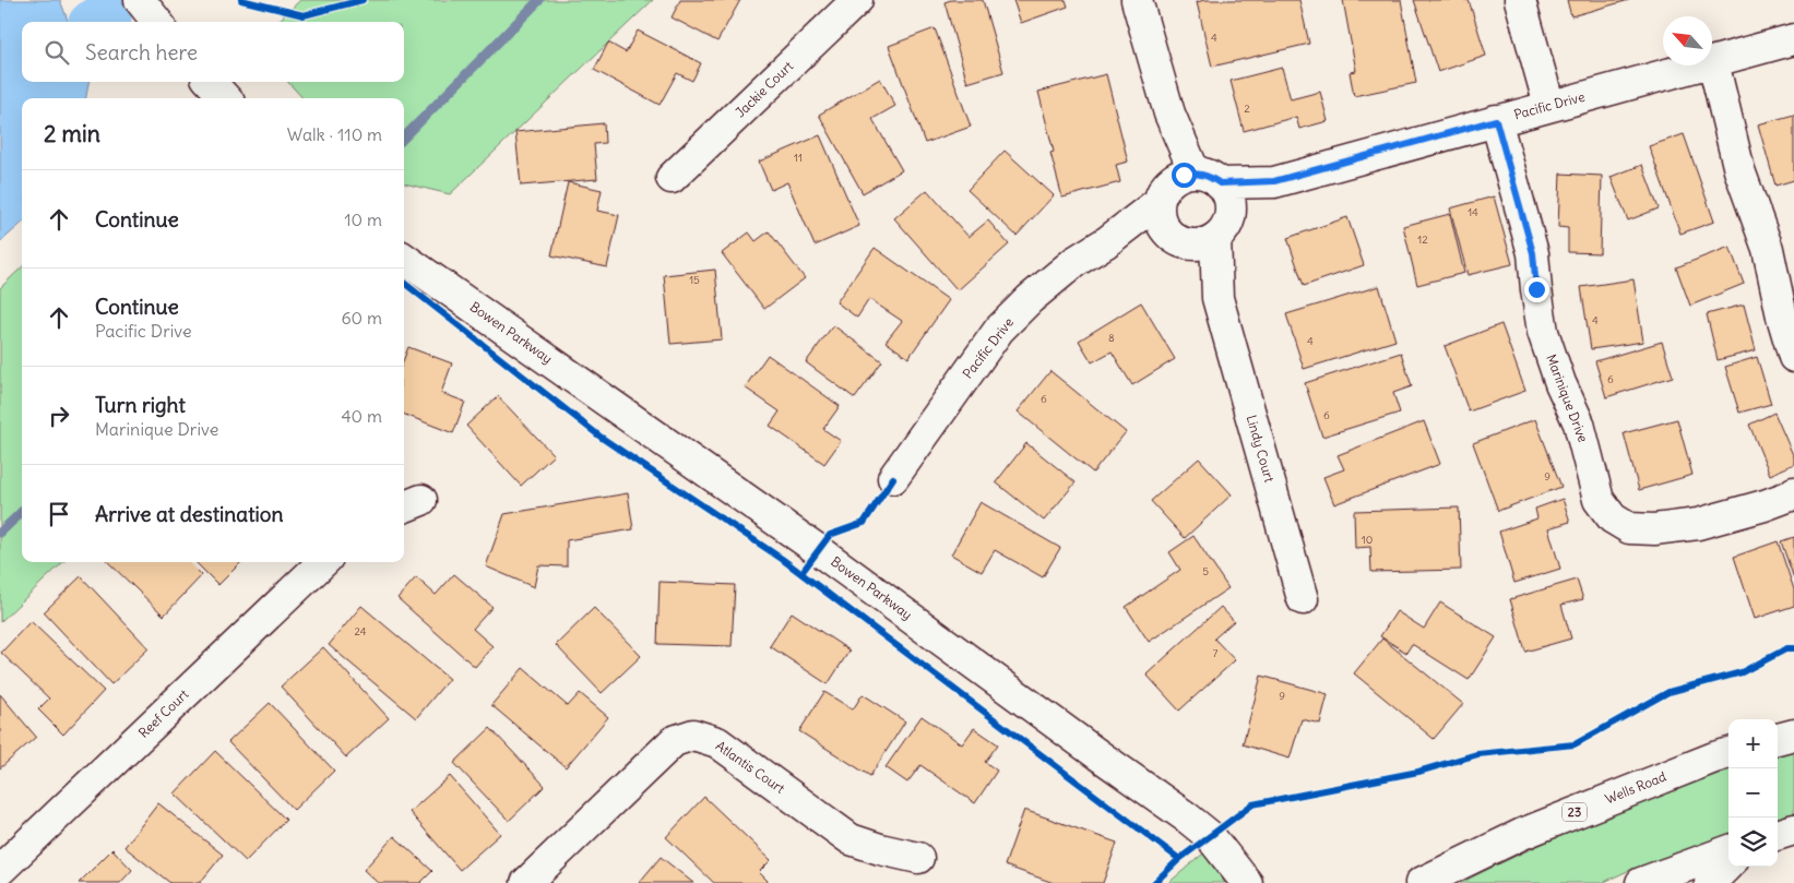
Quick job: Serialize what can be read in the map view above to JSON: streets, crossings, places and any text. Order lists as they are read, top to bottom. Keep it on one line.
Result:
{"streets":{"street":["Jackie Court","Pacific Drive","Bowen Parkway","Marinique Drive","Lindy Court","Reef Court","Atlantis Court","Wells Road","23"]},"crossings":[["Pacific Drive","Marinique Drive"],["Pacific Drive","Lindy Court"]],"house_numbers":["4","2","11","14","12","15","4","8","4","6","6","6","9","10","5","24","7","9"],"north":"top left","page":{"search":"Search here","heading":["2 min","Walk · 110 m"],"list":[["Continue","10 m"],["Continue","Pacific Drive","60 m"],["Turn right","Marinique Drive","40 m"],"Arrive at destination"],"map_buttons":["+","−"]}}
